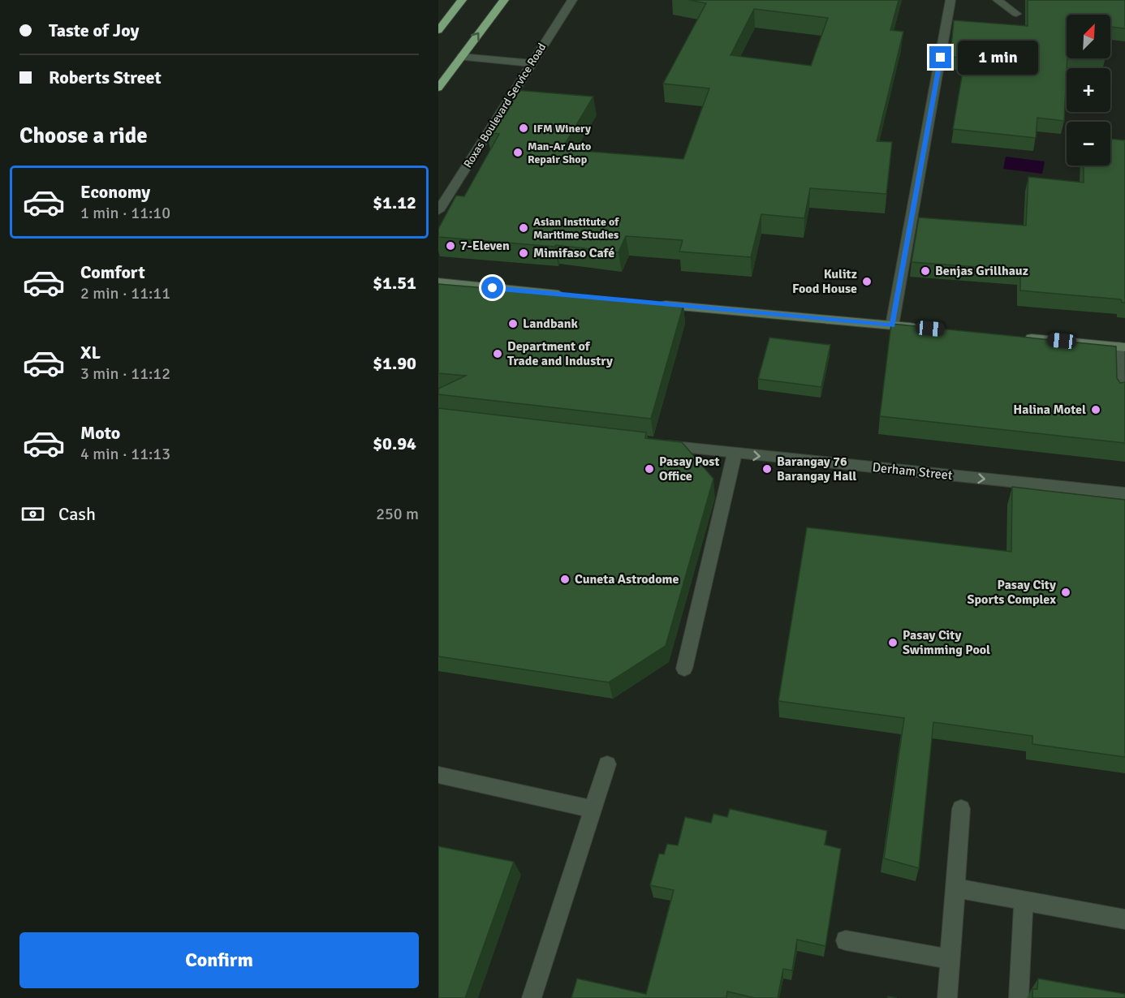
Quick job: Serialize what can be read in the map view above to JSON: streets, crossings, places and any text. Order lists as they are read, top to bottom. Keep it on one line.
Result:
{"streets":{"street":["Roxas Boulevard Service Road","Derham Street"]},"one_way":["Derham Street"],"places":["IFM Winery","Man-Ar Auto Repair Shop","Asian Institute of Maritime Studies","7-Eleven","Mimifaso Café","Benjas Grillhauz","Kulitz Food House","Landbank","Department of Trade and Industry","Halina Motel","Pasay Post Office","Barangay 76 Barangay Hall","Cuneta Astrodome","Pasay City Sports Complex","Pasay City Swimming Pool"],"north":"top right","page":{"banner":["Taste of Joy","Roberts Street"],"map_buttons":["+","−"],"bubble":"1 min","heading":"Choose a ride","list":[{"name":"Economy","note":"1 min · 11:10","value":"$1.12"},{"name":"Comfort","note":"2 min · 11:11","value":"$1.51"},{"name":"XL","note":"3 min · 11:12","value":"$1.90"},{"name":"Moto","note":"4 min · 11:13","value":"$0.94"}],"pay":["Cash","250 m"],"buttons":"Confirm"}}
